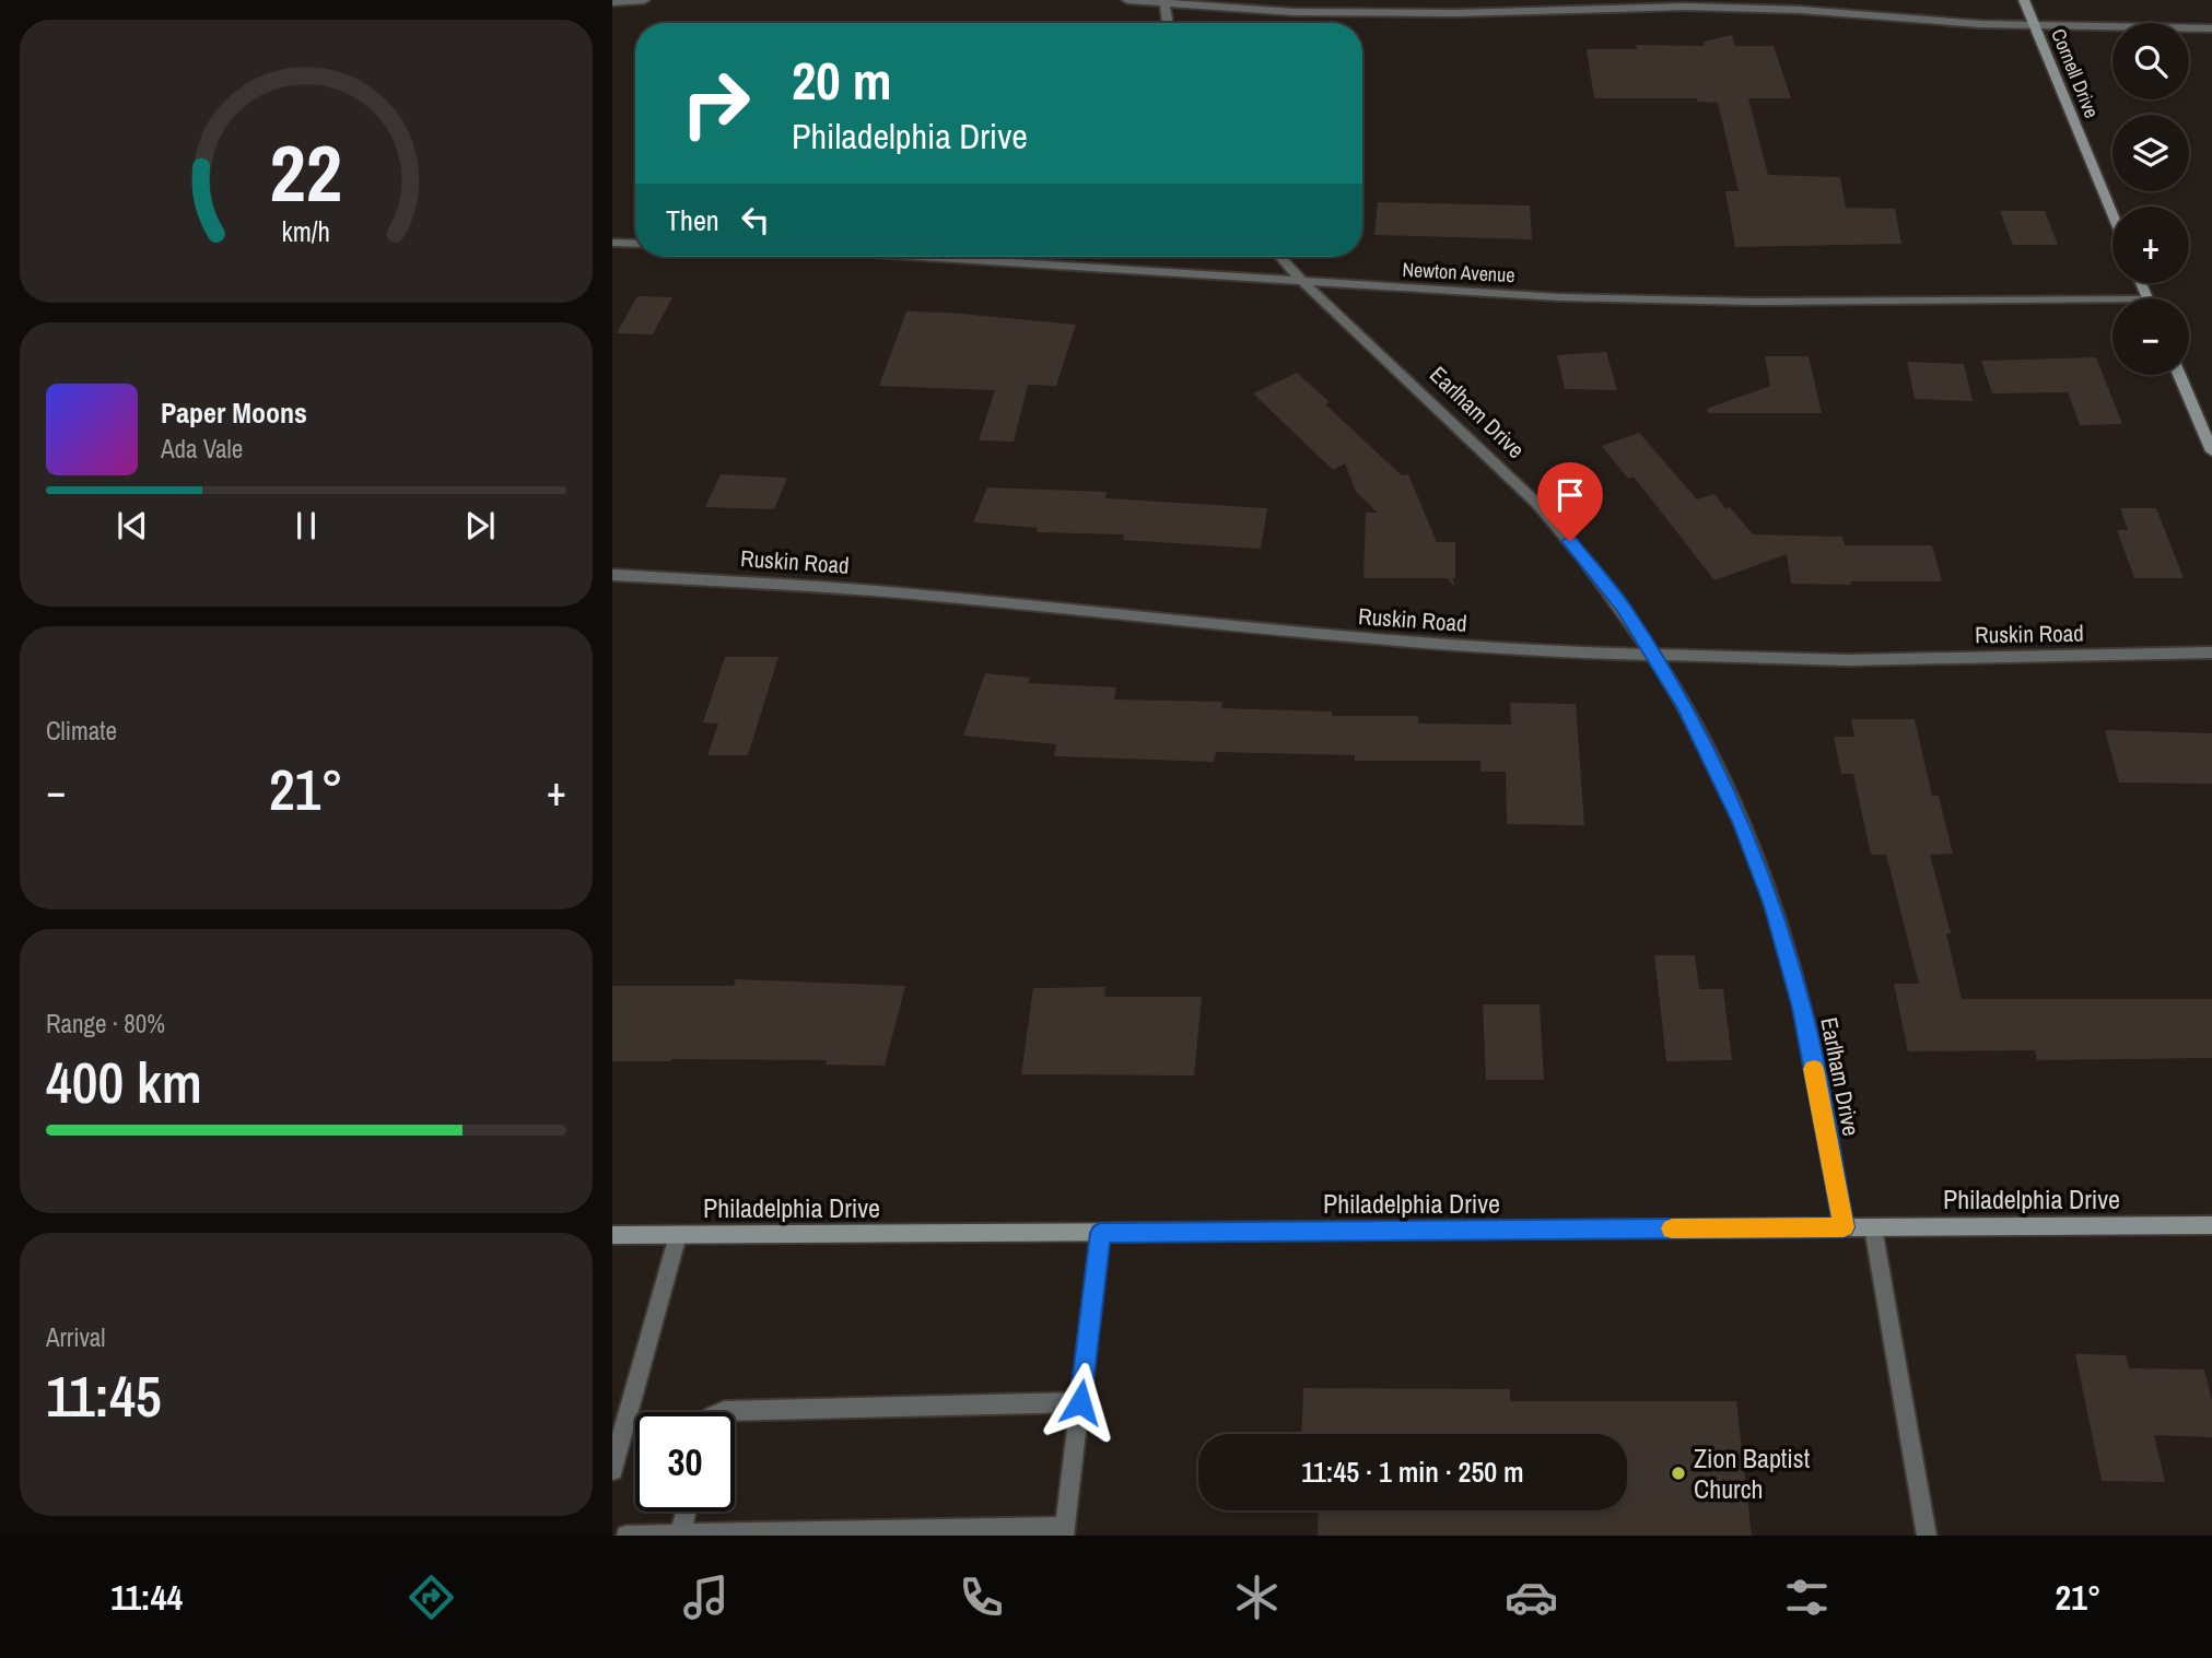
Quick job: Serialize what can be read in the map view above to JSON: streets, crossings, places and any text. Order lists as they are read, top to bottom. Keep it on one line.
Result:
{"streets":{"main road":["Cornell Drive","Philadelphia Drive"],"street":["Newton Avenue","Earlham Drive","Ruskin Road"]},"crossings":[["Newton Avenue","Earlham Drive"],["Earlham Drive","Ruskin Road"],["Earlham Drive","Philadelphia Drive"]],"places":["Zion Baptist Church"],"page":{"map_buttons":["+","−"],"turn":["20 m","Philadelphia Drive"],"then":"Then","song":["Paper Moons","Ada Vale"],"tile":["Climate",["Range · 80%","400 km"],["Arrival","11:45"]],"heat":["−","21°","+"],"limit":"30","trip":"11:45 · 1 min · 250 m","tabs":["11:44","21°"],"gauge":["22","km/h"]}}
